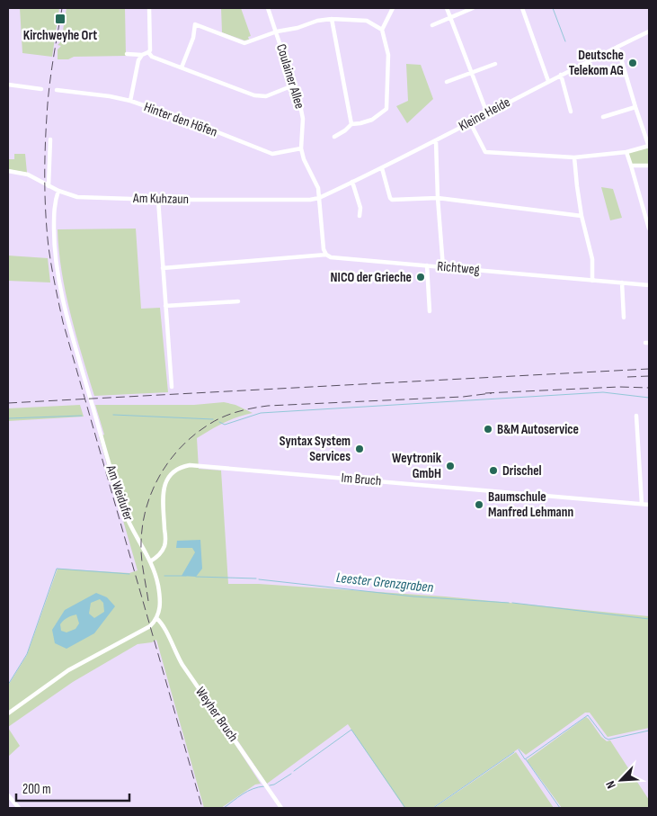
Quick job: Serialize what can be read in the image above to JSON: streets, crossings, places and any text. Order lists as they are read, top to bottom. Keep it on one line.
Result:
{"streets":{"street":["Coulainer Allee","Kleine Heide","Hinter den Höfen","Am Kuhzaun","Richtweg","Im Bruch","Am Weidufer","Weyher Bruch"]},"crossings":[["Coulainer Allee","Kleine Heide"],["Coulainer Allee","Hinter den Höfen"],["Coulainer Allee","Am Kuhzaun"],["Kleine Heide","Am Kuhzaun"],["Am Kuhzaun","Am Weidufer"],["Im Bruch","Am Weidufer"],["Am Weidufer","Weyher Bruch"]],"water":["Leester Grenzgraben"],"places":{"transit":["Kirchweyhe Ort"],"other":["Deutsche Telekom AG","NICO der Grieche","B&M Autoservice","Syntax System Services","Weytronik GmbH","Drischel","Baumschule Manfred Lehmann"]},"scale_bar":"200 m","north":"bottom left"}
